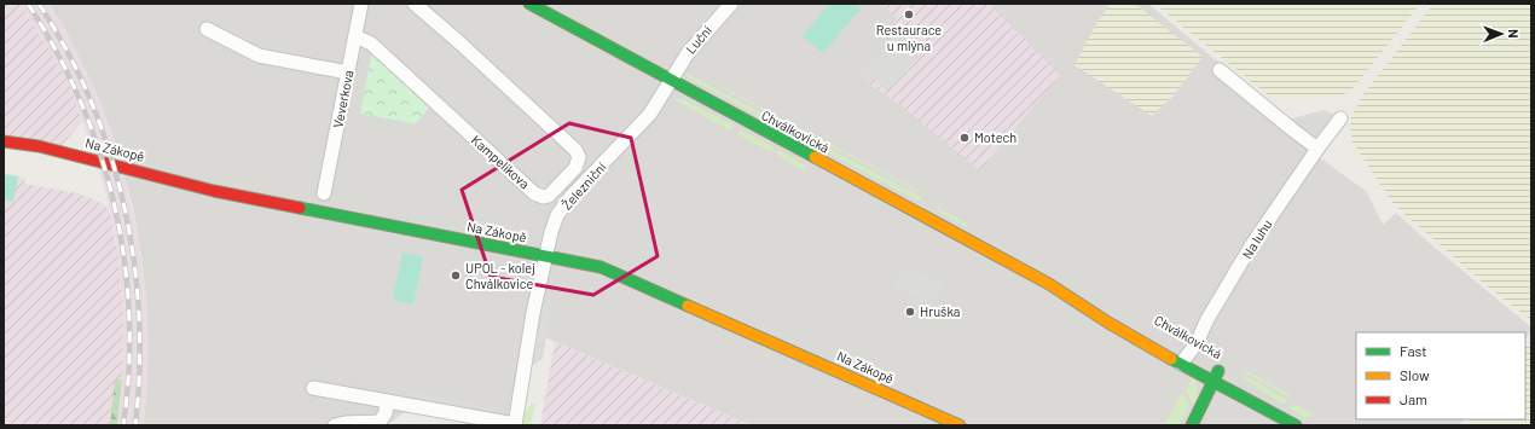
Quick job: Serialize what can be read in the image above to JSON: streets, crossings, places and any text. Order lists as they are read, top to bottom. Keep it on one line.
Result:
{"streets":{"street":["Luční","Veverkova","Chválkovická","Na Zákopě","Kampelíkova","Železniční","Na luhu"]},"crossings":[["Luční","Chválkovická"],["Luční","Železniční"],["Veverkova","Kampelíkova"],["Chválkovická","Železniční"],["Chválkovická","Na luhu"],["Na Zákopě","Železniční"]],"places":["Restaurace u mlýna","Motech","UPOL - kolej Chválkovice","Hruška"],"legend":["Fast","Slow","Jam"],"north":"right"}
